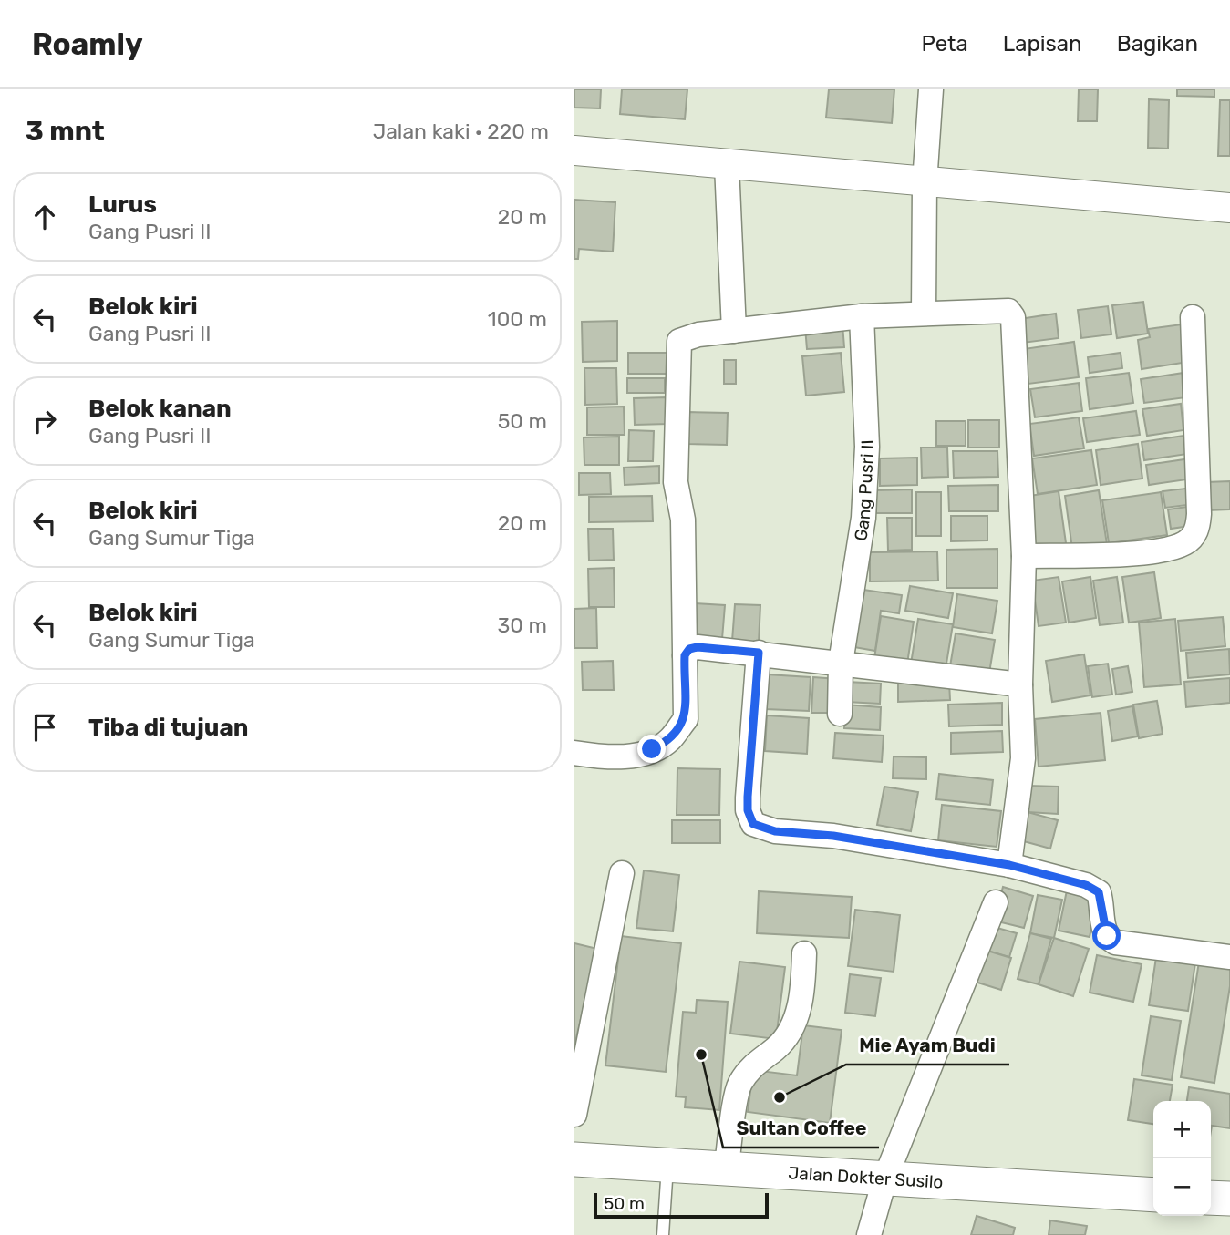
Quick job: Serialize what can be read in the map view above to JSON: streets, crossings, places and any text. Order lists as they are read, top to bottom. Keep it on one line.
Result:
{"streets":{"main road":["Jalan Dokter Susilo"],"street":["Gang Pusri II"]},"places":["Sultan Coffee","Mie Ayam Budi"],"scale_bar":"50 m","page":{"header":"Roamly","nav":["Peta","Lapisan","Bagikan"],"heading":["3 mnt","Jalan kaki · 220 m"],"list":[["Lurus","Gang Pusri II","20 m"],["Belok kiri","Gang Pusri II","100 m"],["Belok kanan","Gang Pusri II","50 m"],["Belok kiri","Gang Sumur Tiga","20 m"],["Belok kiri","Gang Sumur Tiga","30 m"],"Tiba di tujuan"],"map_buttons":["+","−"],"scale":"50 m"}}
